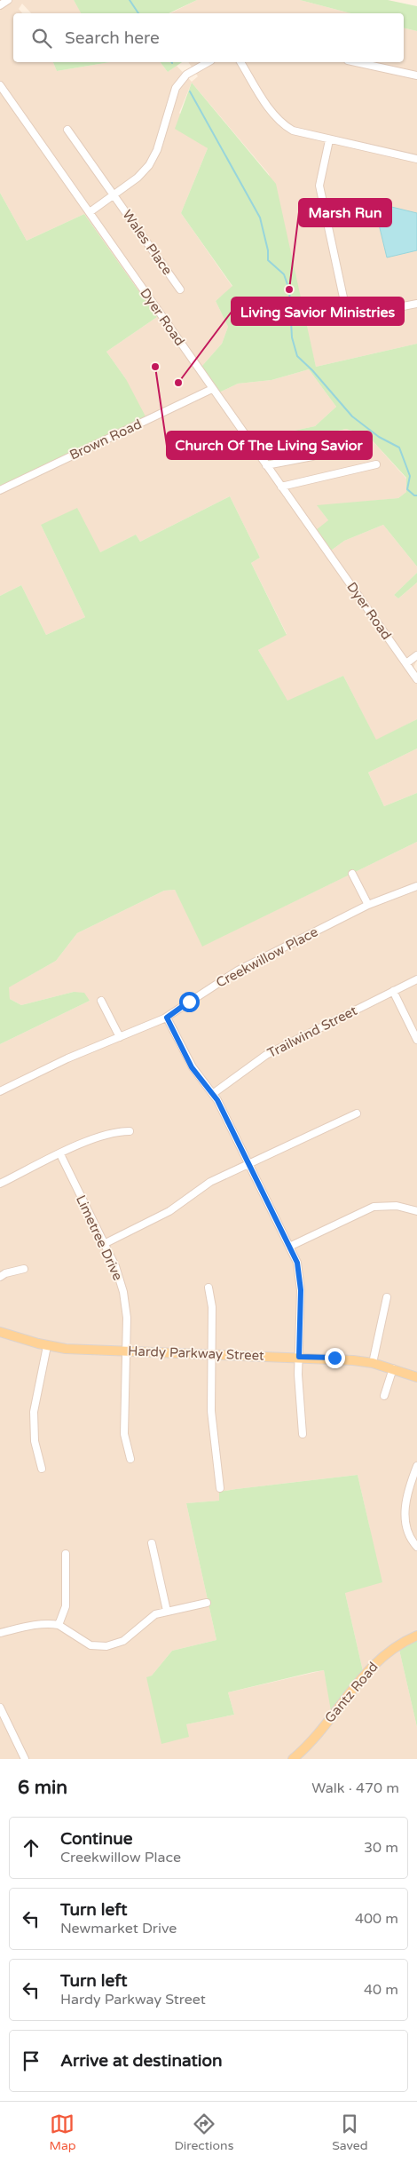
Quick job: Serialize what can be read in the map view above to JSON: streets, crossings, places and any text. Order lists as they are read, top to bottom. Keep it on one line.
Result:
{"streets":{"main road":["Hardy Parkway Street","Gantz Road"],"street":["Wales Place","Dyer Road","Brown Road","Creekwillow Place","Trailwind Street","Limetree Drive"]},"crossings":[["Dyer Road","Brown Road"],["Limetree Drive","Hardy Parkway Street"]],"places":["Marsh Run","Church Of The Living Savior","Living Savior Ministries"],"page":{"search":"Search here","heading":["6 min","Walk · 470 m"],"list":[["Continue","Creekwillow Place","30 m"],["Turn left","Newmarket Drive","400 m"],["Turn left","Hardy Parkway Street","40 m"],"Arrive at destination"],"nav":["Map","Directions","Saved"]}}
